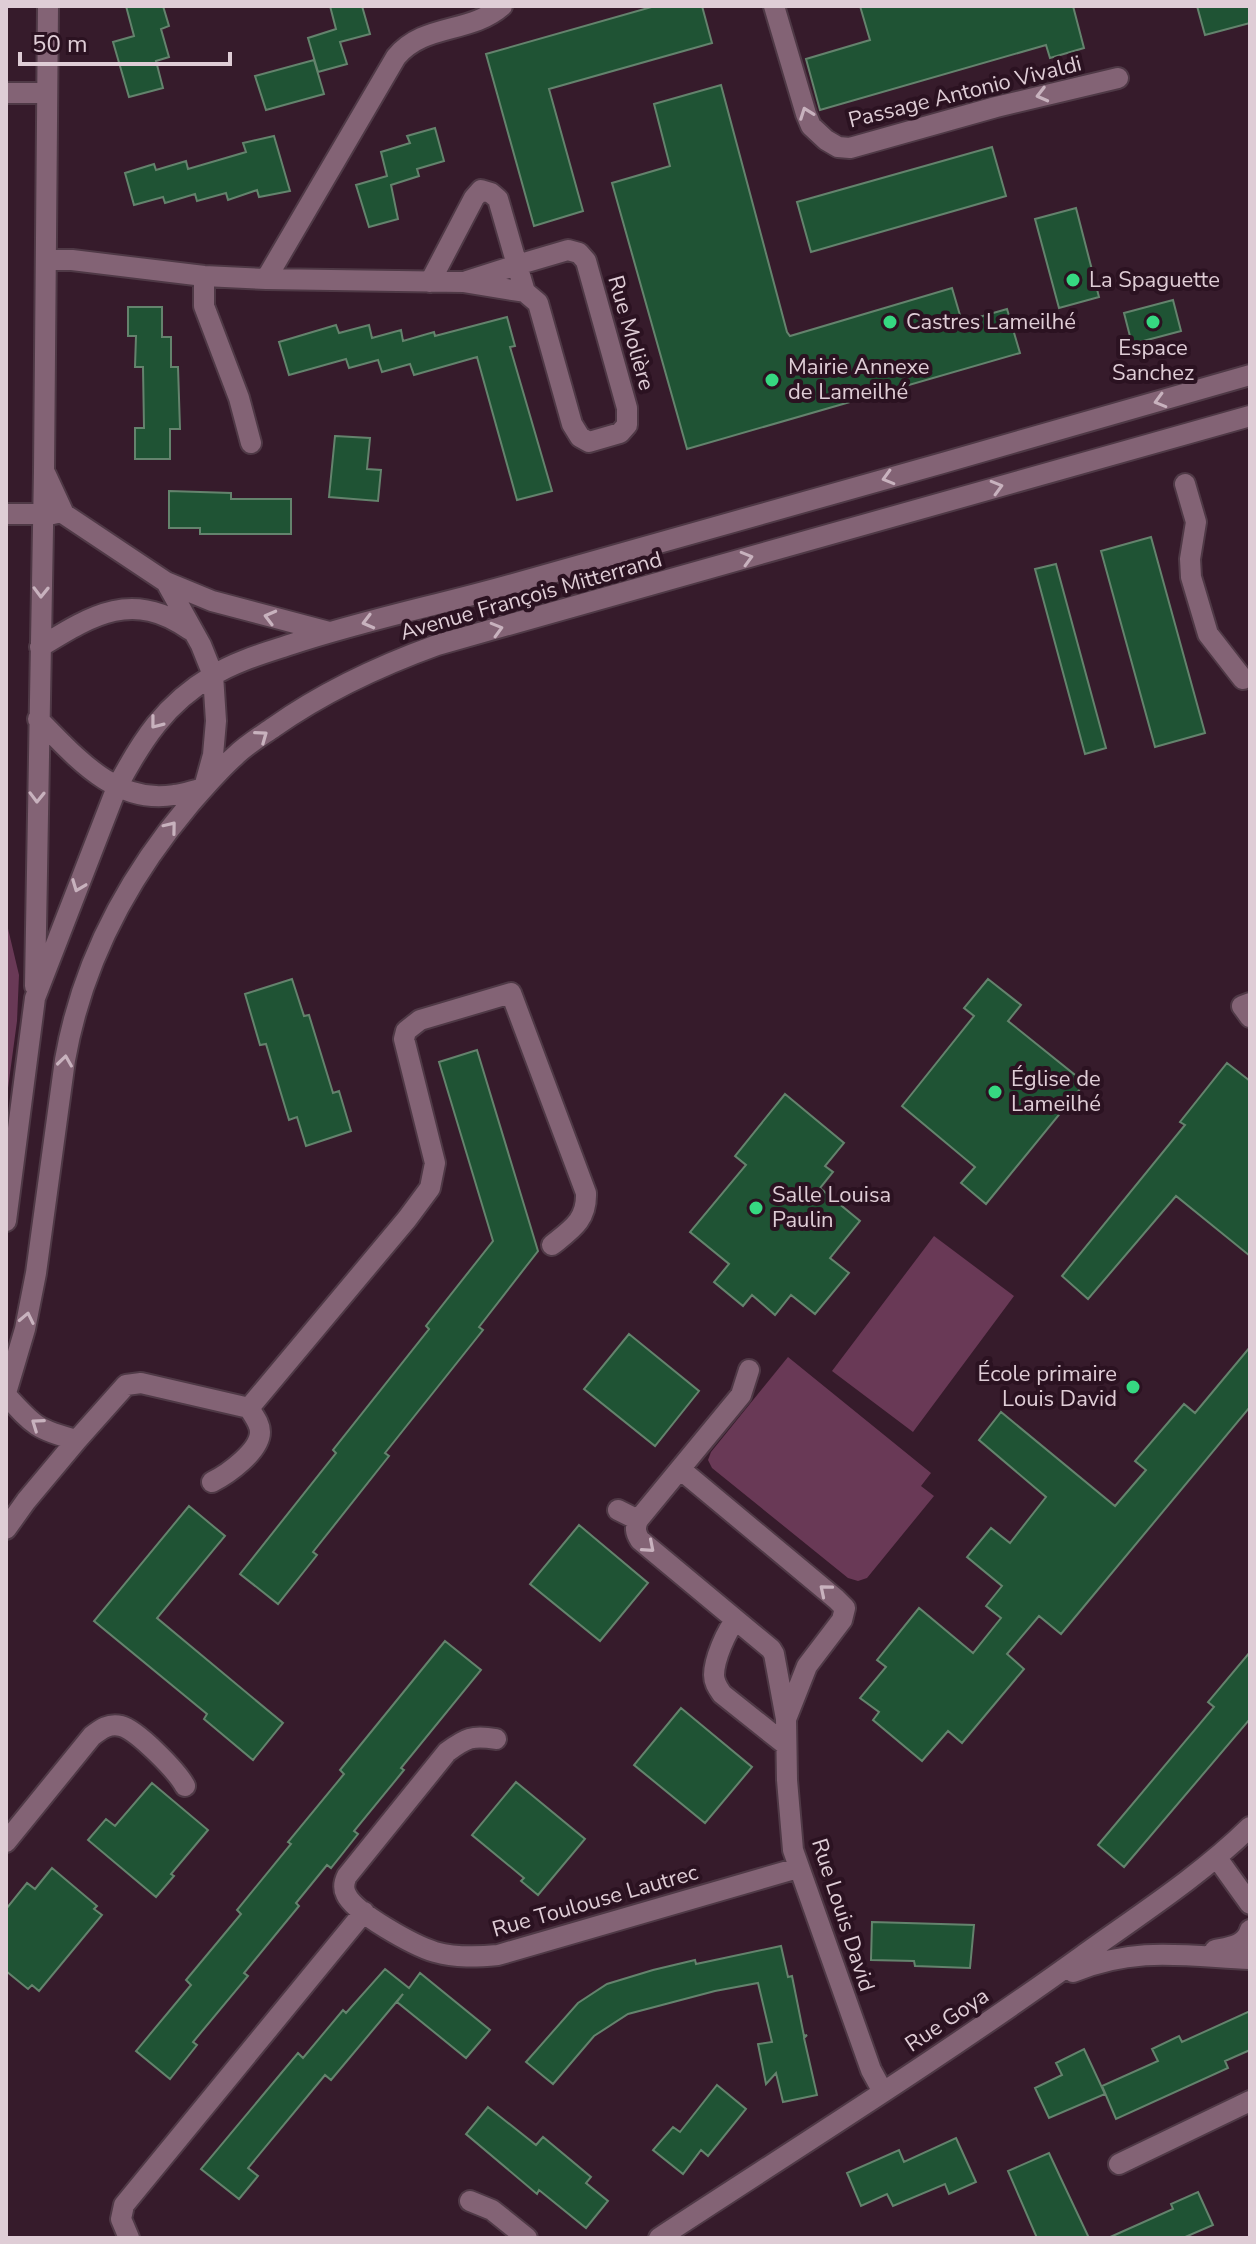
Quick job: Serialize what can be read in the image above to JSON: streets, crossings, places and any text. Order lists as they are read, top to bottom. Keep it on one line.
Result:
{"streets":{"street":["Passage Antonio Vivaldi","Rue Molière","Avenue François Mitterrand","Rue Toulouse Lautrec","Rue Louis David","Rue Goya"]},"crossings":[["Rue Toulouse Lautrec","Rue Louis David"],["Rue Louis David","Rue Goya"]],"places":["La Spaguette","Castres Lameilhé","Espace Sanchez","Mairie Annexe de Lameilhé","Église de Lameilhé","Salle Louisa Paulin","École primaire Louis David"],"scale_bar":"50 m"}
